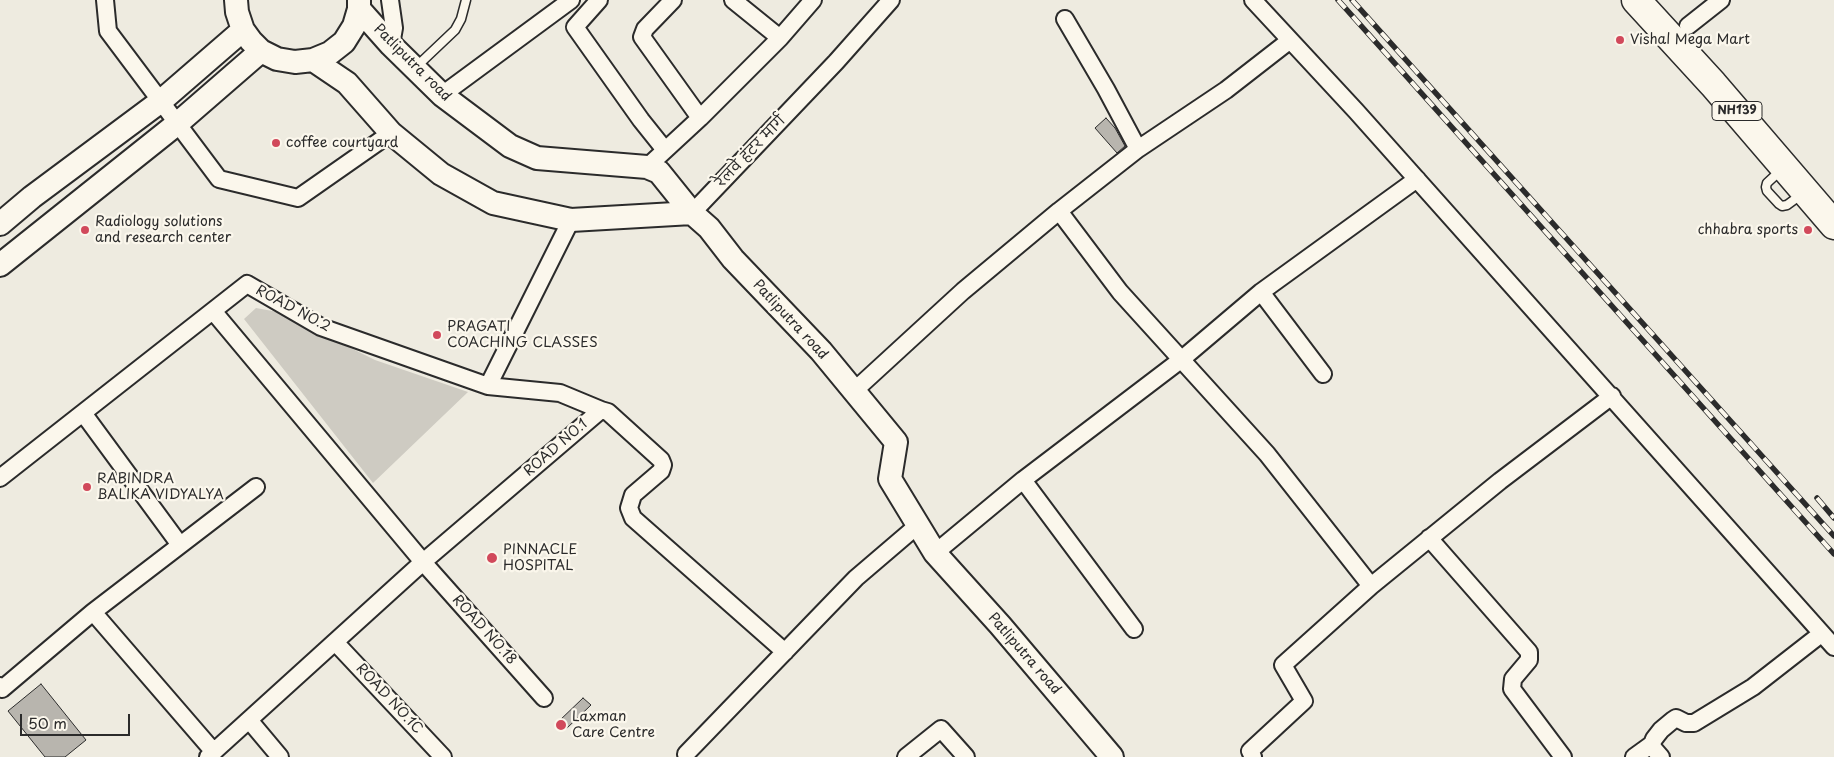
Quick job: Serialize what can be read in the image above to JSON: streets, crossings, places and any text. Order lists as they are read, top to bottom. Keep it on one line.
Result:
{"streets":{"highway":["NH139"],"street":["Patliputra road","रेलवे हंटर मार्ग","ROAD NO.2","ROAD NO.1","ROAD NO.18","ROAD NO.1C"]},"crossings":[["Patliputra road","रेलवे हंटर मार्ग"],["ROAD NO.2","ROAD NO.1"],["ROAD NO.1","ROAD NO.18"],["ROAD NO.1","ROAD NO.1C"]],"places":["Vishal Mega Mart","coffee courtyard","Radiology solutions and research center","chhabra sports","PRAGATI COACHING CLASSES","RABINDRA BALIKA VIDYALYA","PINNACLE HOSPITAL","Laxman Care Centre"],"scale_bar":"50 m"}
